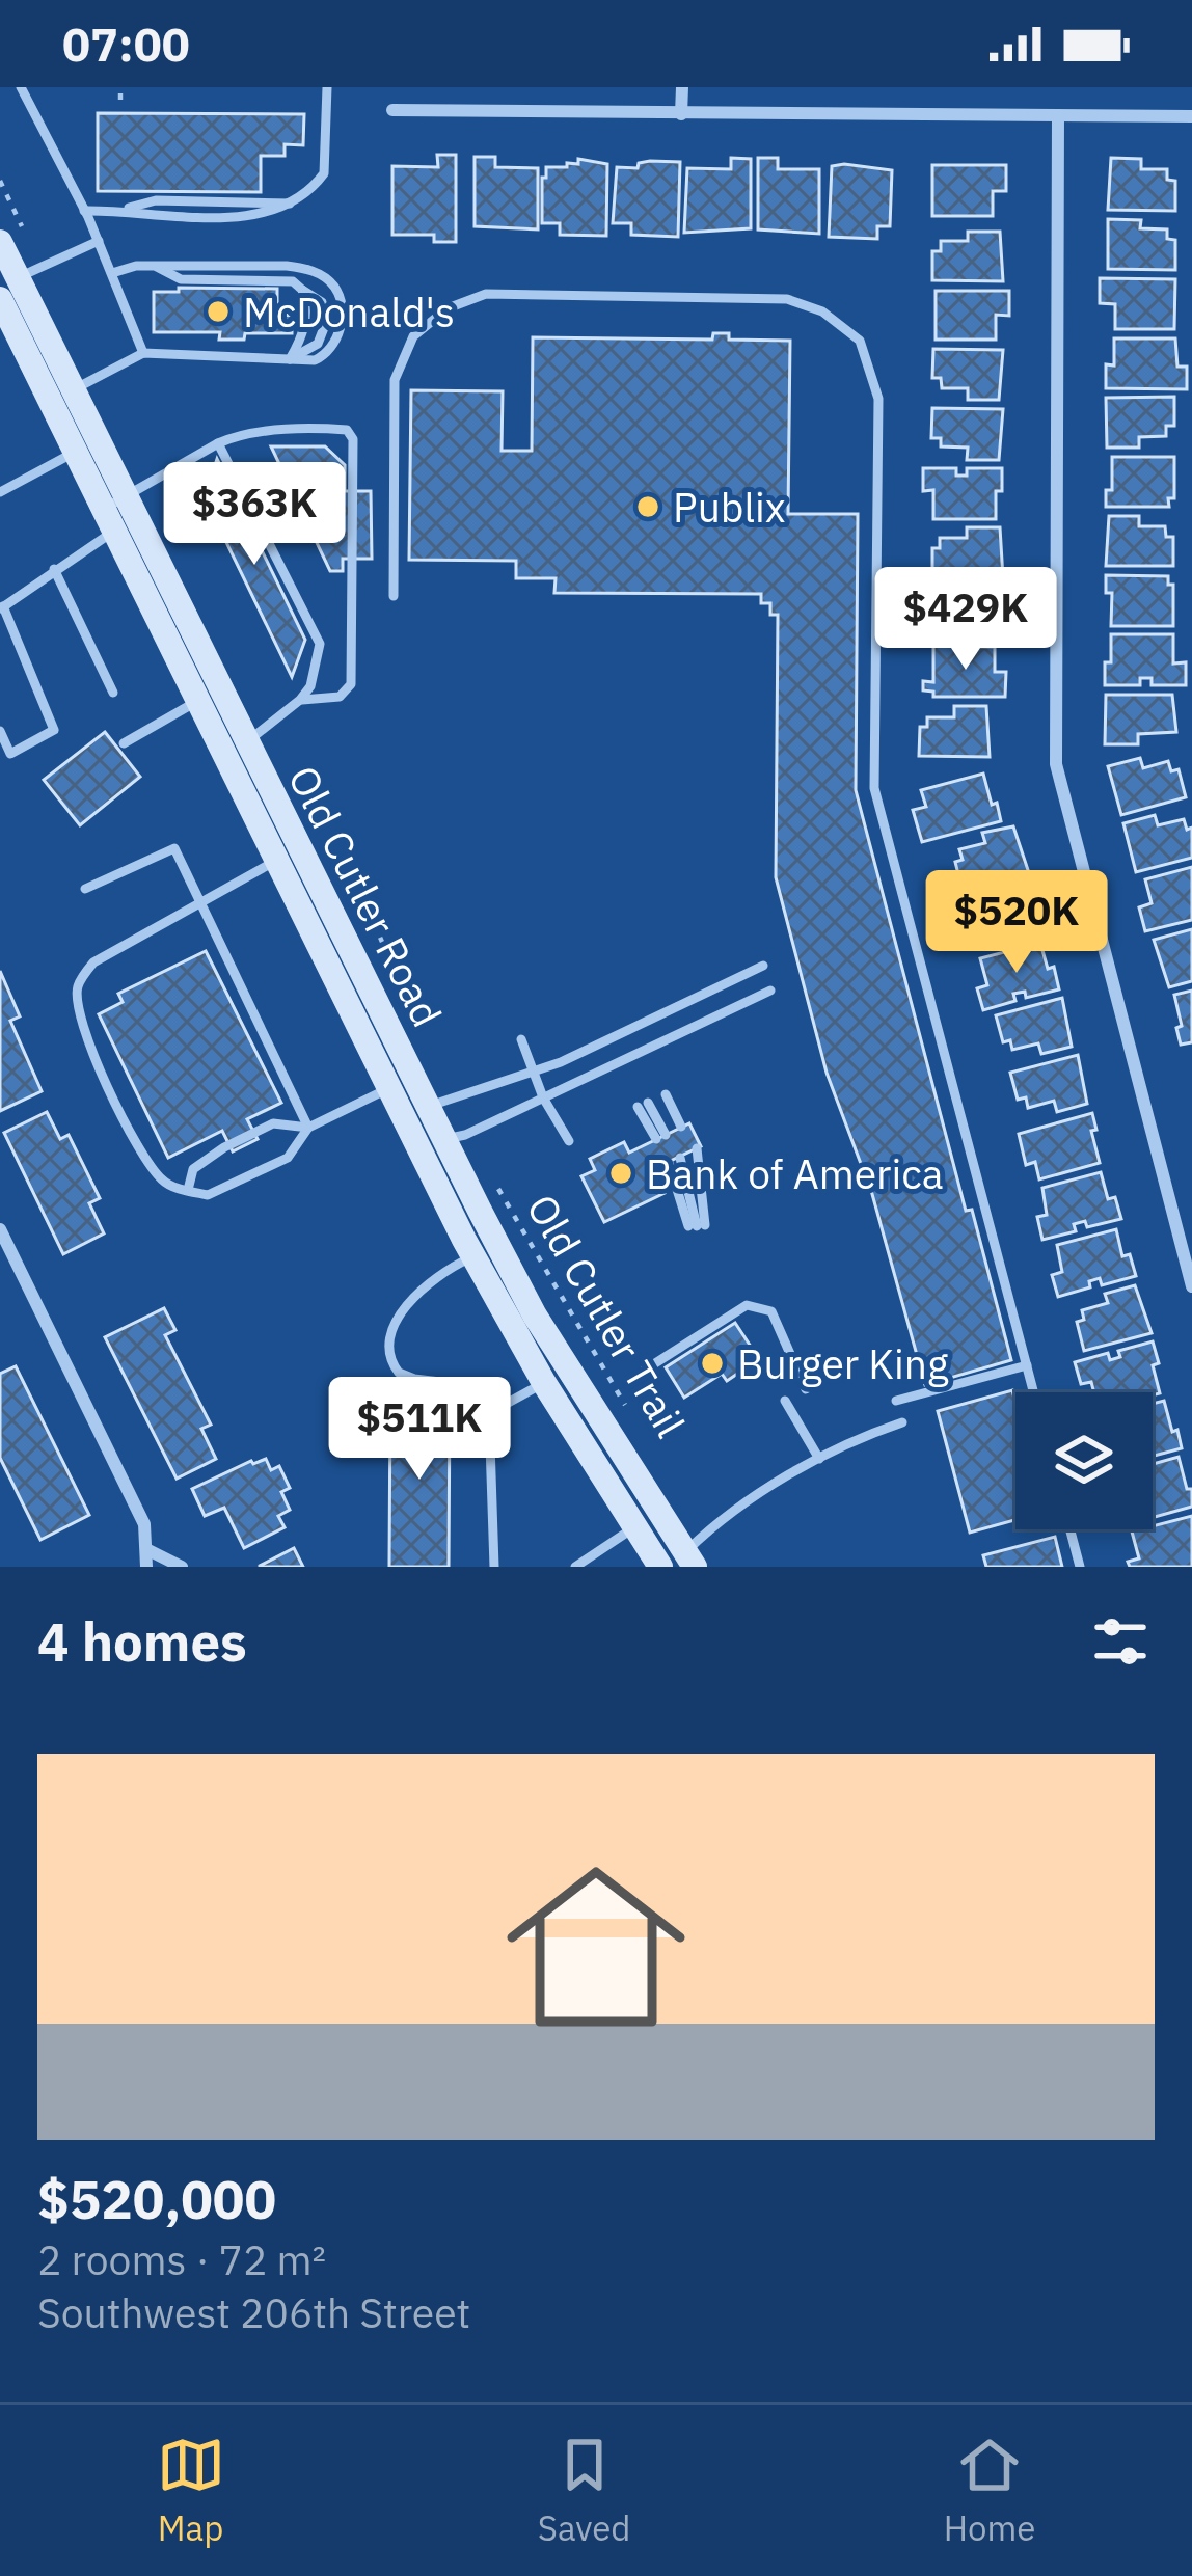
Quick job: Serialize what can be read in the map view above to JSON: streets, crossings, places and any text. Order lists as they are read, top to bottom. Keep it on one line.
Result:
{"streets":{"main road":["Old Cutler Road"],"path":["Old Cutler Trail"]},"places":["McDonald's","Publix","Bank of America","Burger King"],"page":{"status":"07:00","price":["$363K","$429K","$520K","$511K"],"heading":"4 homes","list":[{"name":"$520,000","note":"2 rooms · 72 m² · Southwest 206th Street"}],"tabs":["Map","Saved","Home"]}}
